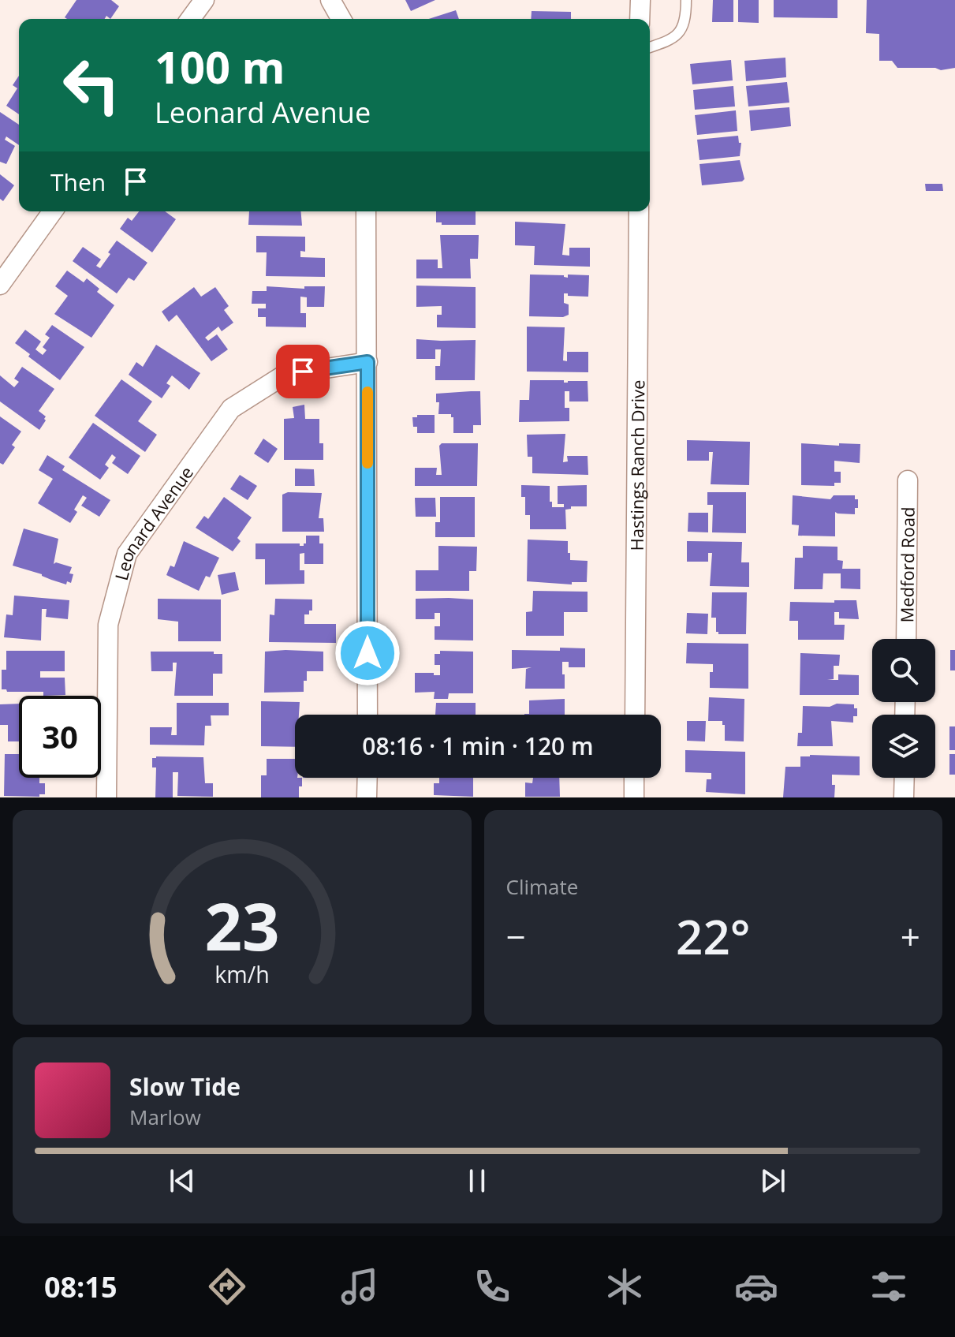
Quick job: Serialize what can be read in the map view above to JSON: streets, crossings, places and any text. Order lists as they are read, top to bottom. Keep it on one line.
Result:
{"streets":{"street":["Hastings Ranch Drive","Leonard Avenue","Medford Road"]},"page":{"turn":["100 m","Leonard Avenue"],"then":"Then","limit":"30","trip":"08:16 · 1 min · 120 m","tile":"Climate","heat":["−","22°","+"],"song":["Slow Tide","Marlow"],"tabs":"08:15","gauge":["23","km/h"]}}
